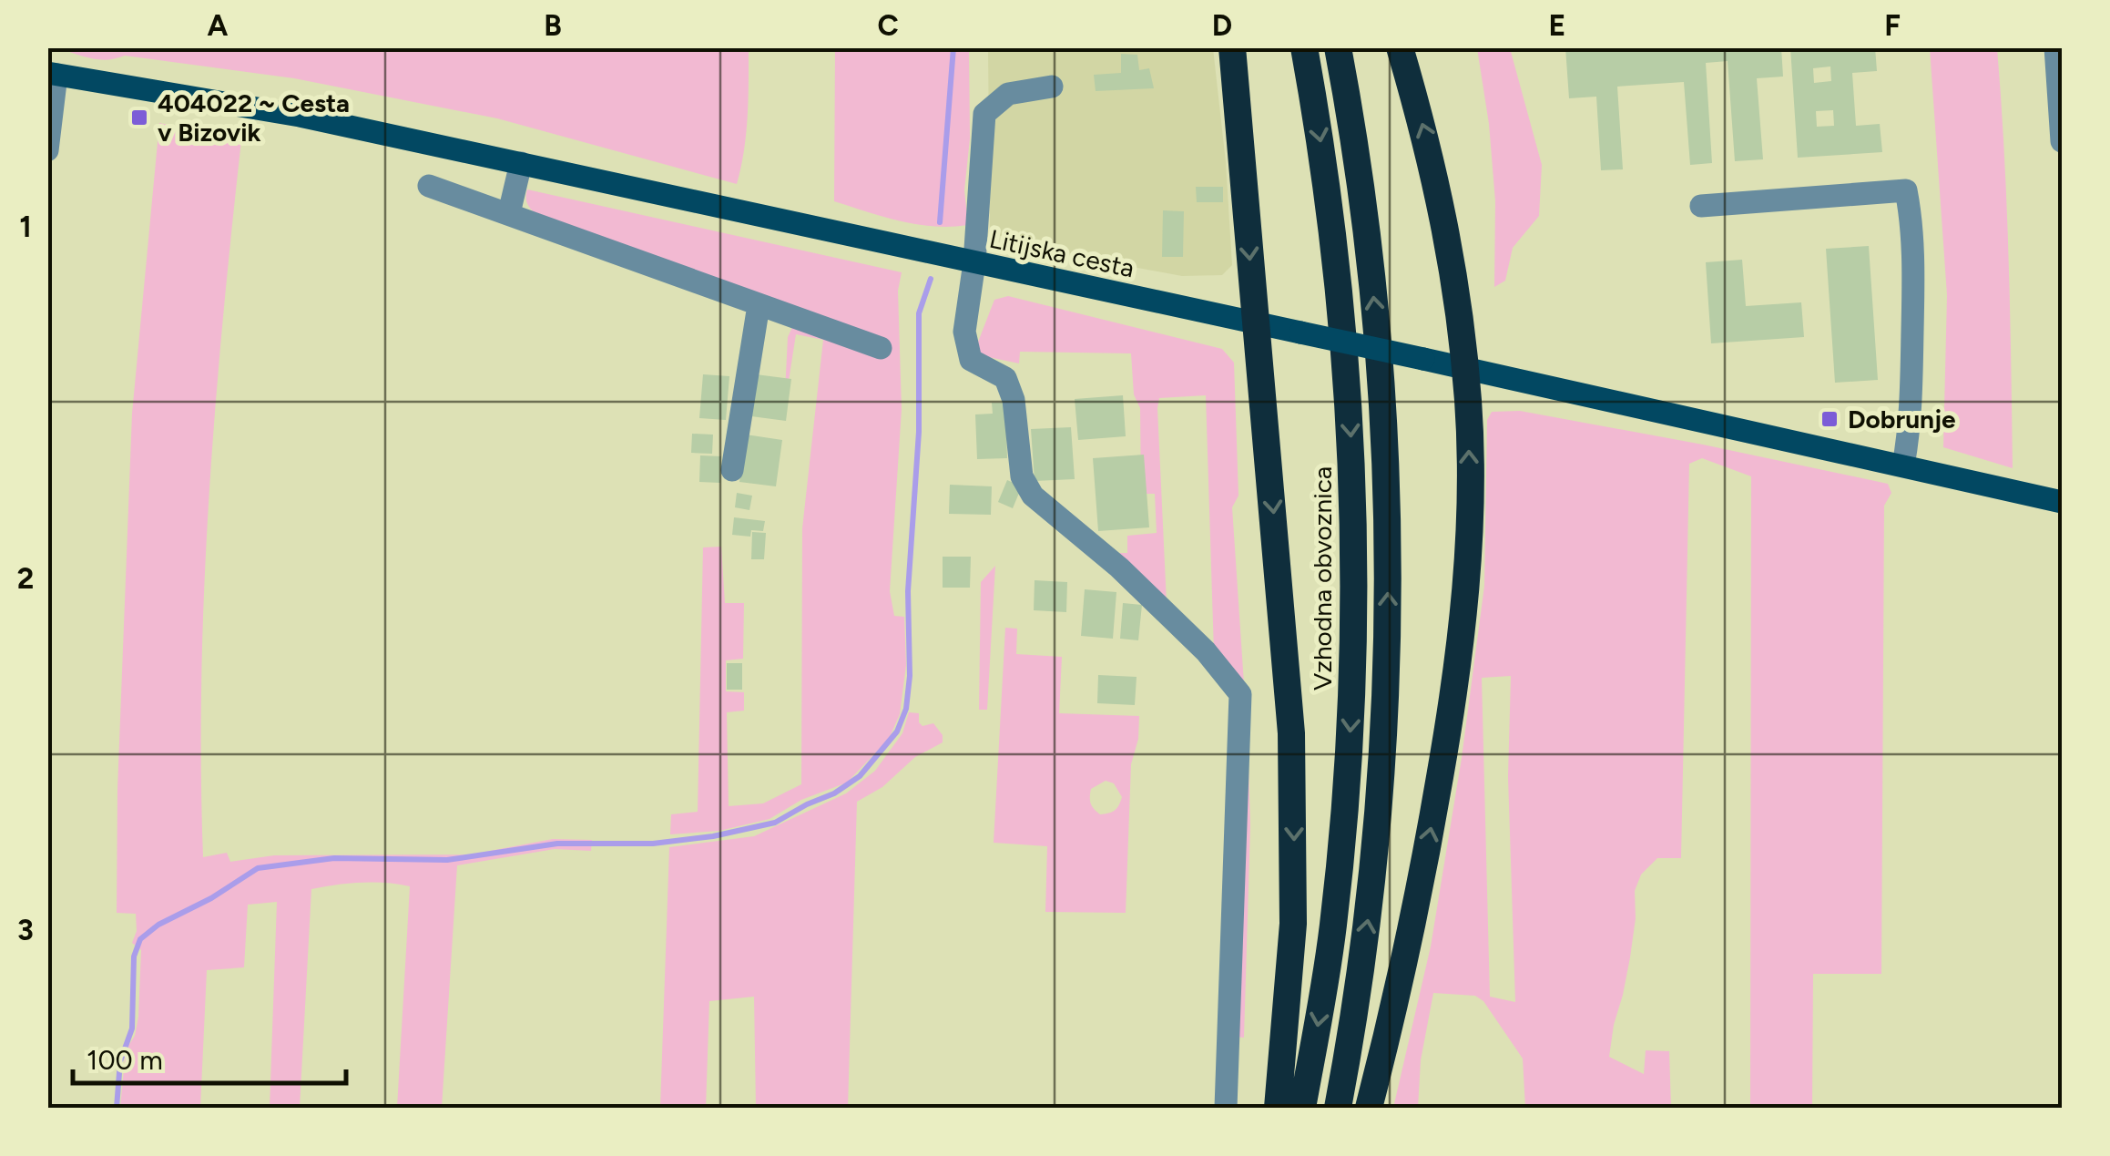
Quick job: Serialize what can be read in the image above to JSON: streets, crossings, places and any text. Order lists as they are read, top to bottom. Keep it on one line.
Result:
{"streets":{"highway":["Vzhodna obvoznica"],"main road":["Litijska cesta"]},"places":{"transit":["404022 ~ Cesta v Bizovik","Dobrunje"]},"scale_bar":"100 m","grid":{"columns":["A","B","C","D","E","F"],"rows":["1","2","3"]}}
